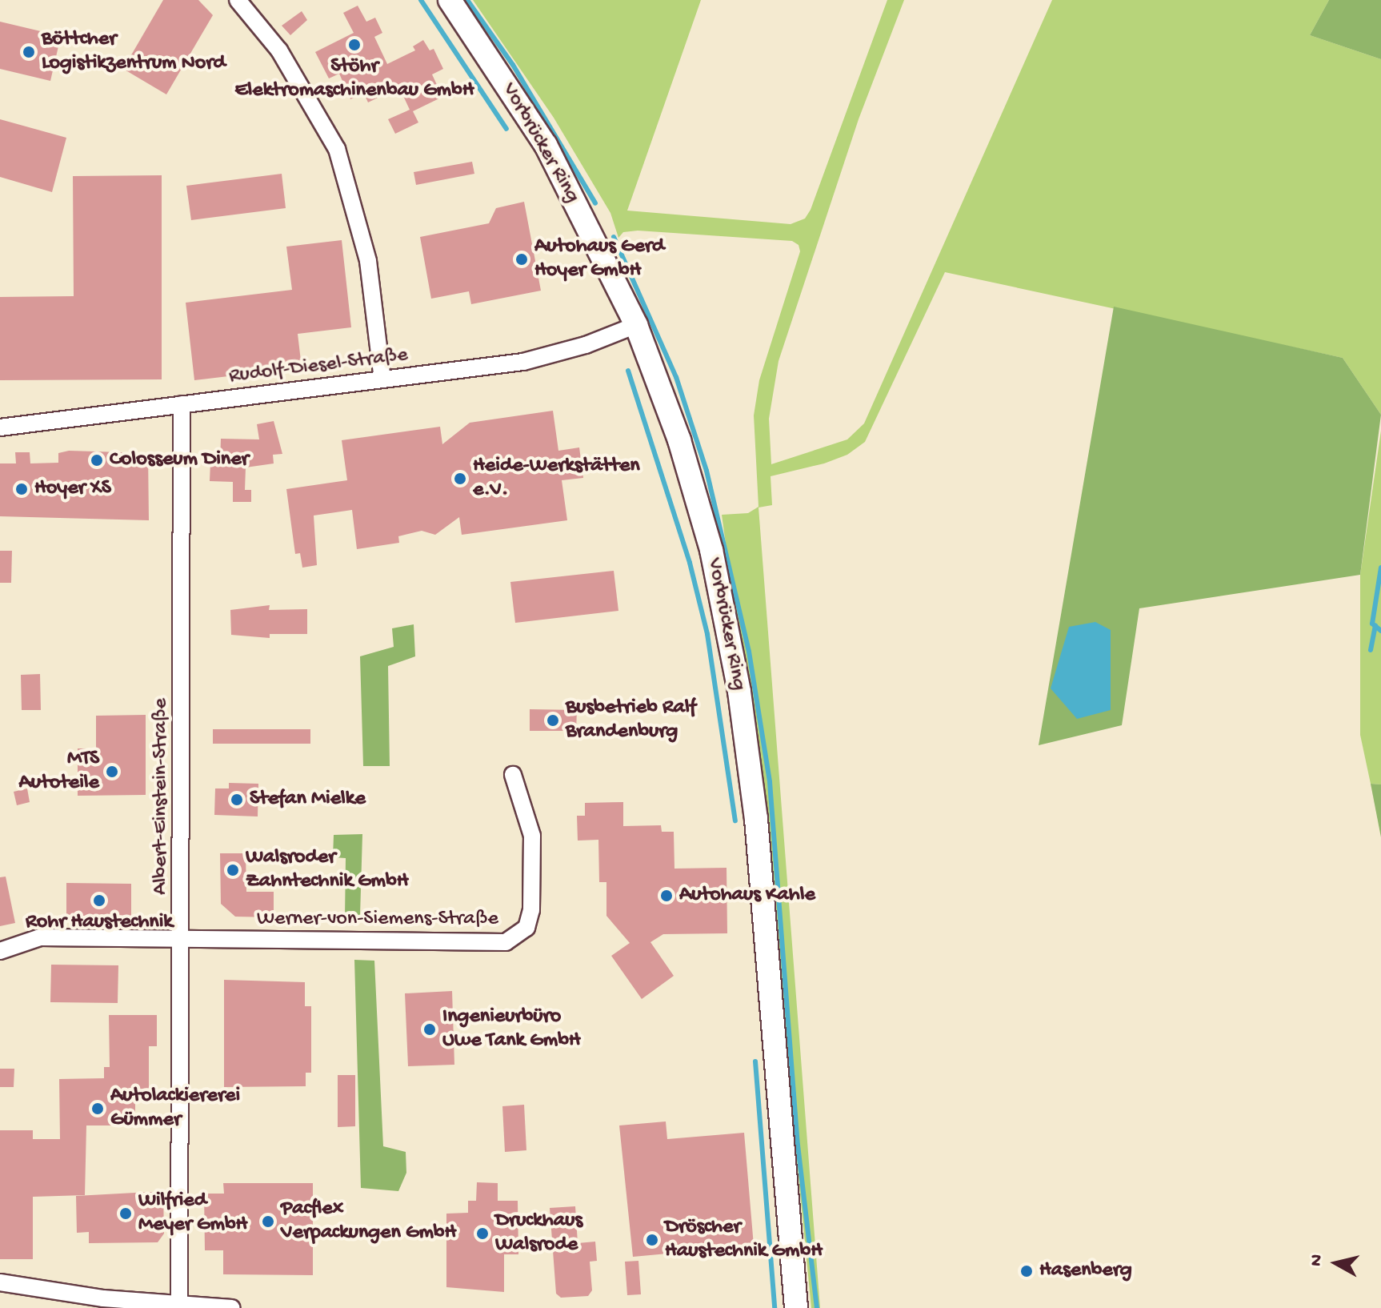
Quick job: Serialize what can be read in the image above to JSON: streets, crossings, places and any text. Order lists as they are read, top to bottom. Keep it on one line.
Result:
{"streets":{"main road":["Vorbrücker Ring"],"street":["Rudolf-Diesel-Straße","Albert-Einstein-Straße","Werner-von-Siemens-Straße"]},"crossings":[["Vorbrücker Ring","Rudolf-Diesel-Straße"],["Rudolf-Diesel-Straße","Albert-Einstein-Straße"],["Albert-Einstein-Straße","Werner-von-Siemens-Straße"]],"places":["Stöhr Elektromaschinenbau GmbH","Böttcher Logistikzentrum Nord","Autohaus Gerd Hoyer GmbH","Colosseum Diner","Heide-Werkstätten e.V.","Hoyer XS","Busbetrieb Ralf Brandenburg","MTS Autoteile","Stefan Mielke","Walsroder Zahntechnik GmbH","Autohaus Kahle","Rohr Haustechnik","Ingenieurbüro Uwe Tank GmbH","Autolackiererei Gümmer","Wilfried Meyer GmbH","Pacflex Verpackungen GmbH","Druckhaus Walsrode","Dröscher Haustechnik GmbH","Hasenberg"],"north":"left"}
